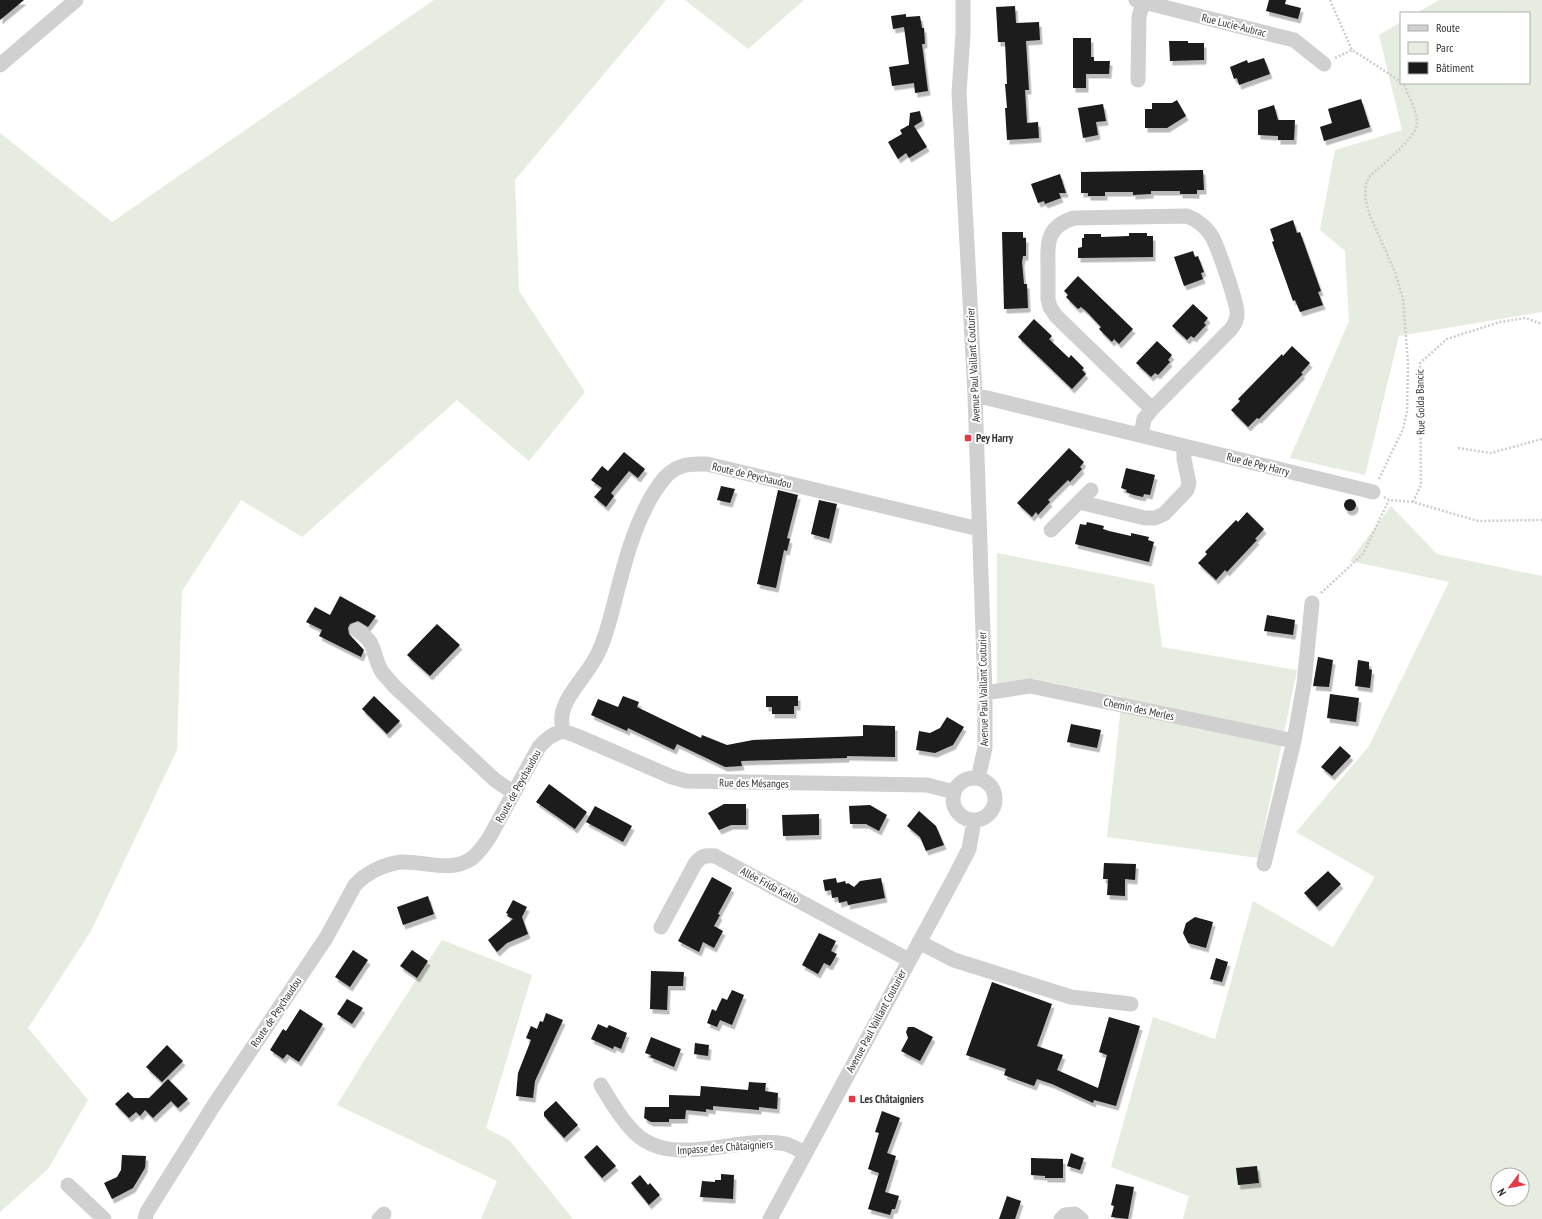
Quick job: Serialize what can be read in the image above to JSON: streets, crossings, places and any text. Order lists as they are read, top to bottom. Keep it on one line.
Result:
{"streets":{"street":["Rue Lucie-Aubrac","Avenue Paul Vaillant Couturier","Rue de Pey Harry","Route de Peychaudou","Chemin des Merles","Rue des Mésanges","Allée Frida Kahlo","Impasse des Châtaigniers"],"path":["Rue Golda Bancic"]},"crossings":[["Avenue Paul Vaillant Couturier","Rue de Pey Harry"],["Avenue Paul Vaillant Couturier","Route de Peychaudou"],["Avenue Paul Vaillant Couturier","Chemin des Merles"],["Avenue Paul Vaillant Couturier","Rue des Mésanges"],["Avenue Paul Vaillant Couturier","Allée Frida Kahlo"],["Avenue Paul Vaillant Couturier","Impasse des Châtaigniers"],["Route de Peychaudou","Rue des Mésanges"]],"places":{"transit":["Pey Harry","Les Châtaigniers"]},"legend":["Route","Parc","Bâtiment"],"north":"bottom left"}
